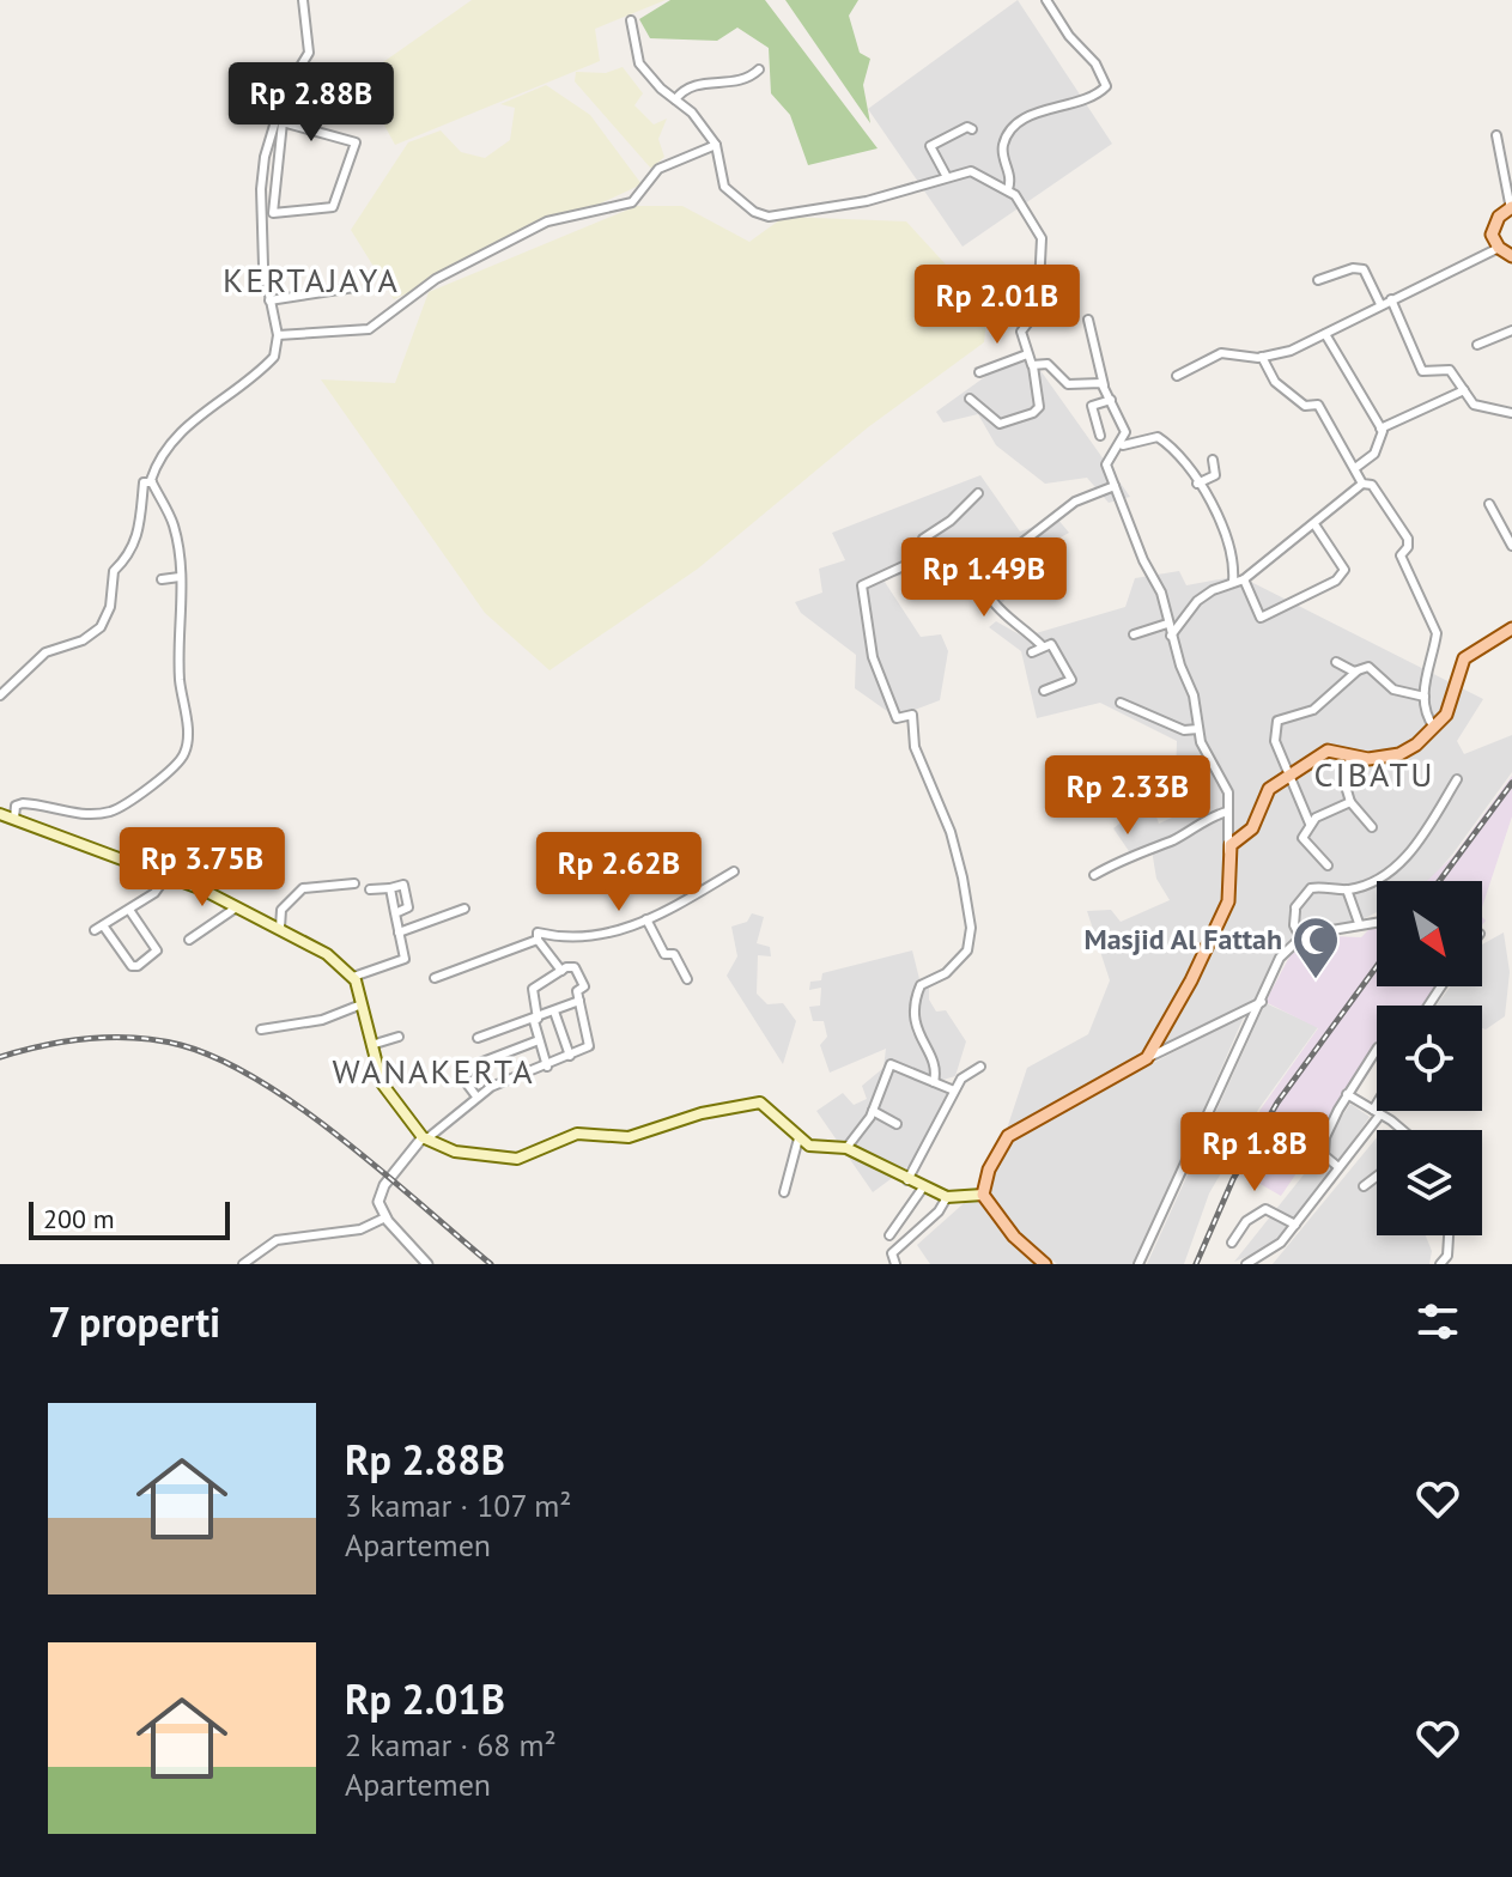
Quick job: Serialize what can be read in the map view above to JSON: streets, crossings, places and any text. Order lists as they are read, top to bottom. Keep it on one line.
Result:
{"districts":["KERTAJAYA","CIBATU","WANAKERTA"],"places":{"mosque":["Masjid Al Fattah"]},"scale_bar":"200 m","north":"bottom right","page":{"price":["Rp 2.88B","Rp 2.01B","Rp 1.49B","Rp 2.33B","Rp 3.75B","Rp 2.62B","Rp 1.8B"],"scale":"200 m","heading":"7 properti","list":[{"name":"Rp 2.88B","note":"3 kamar · 107 m² · Apartemen"},{"name":"Rp 2.01B","note":"2 kamar · 68 m² · Apartemen"}]}}
